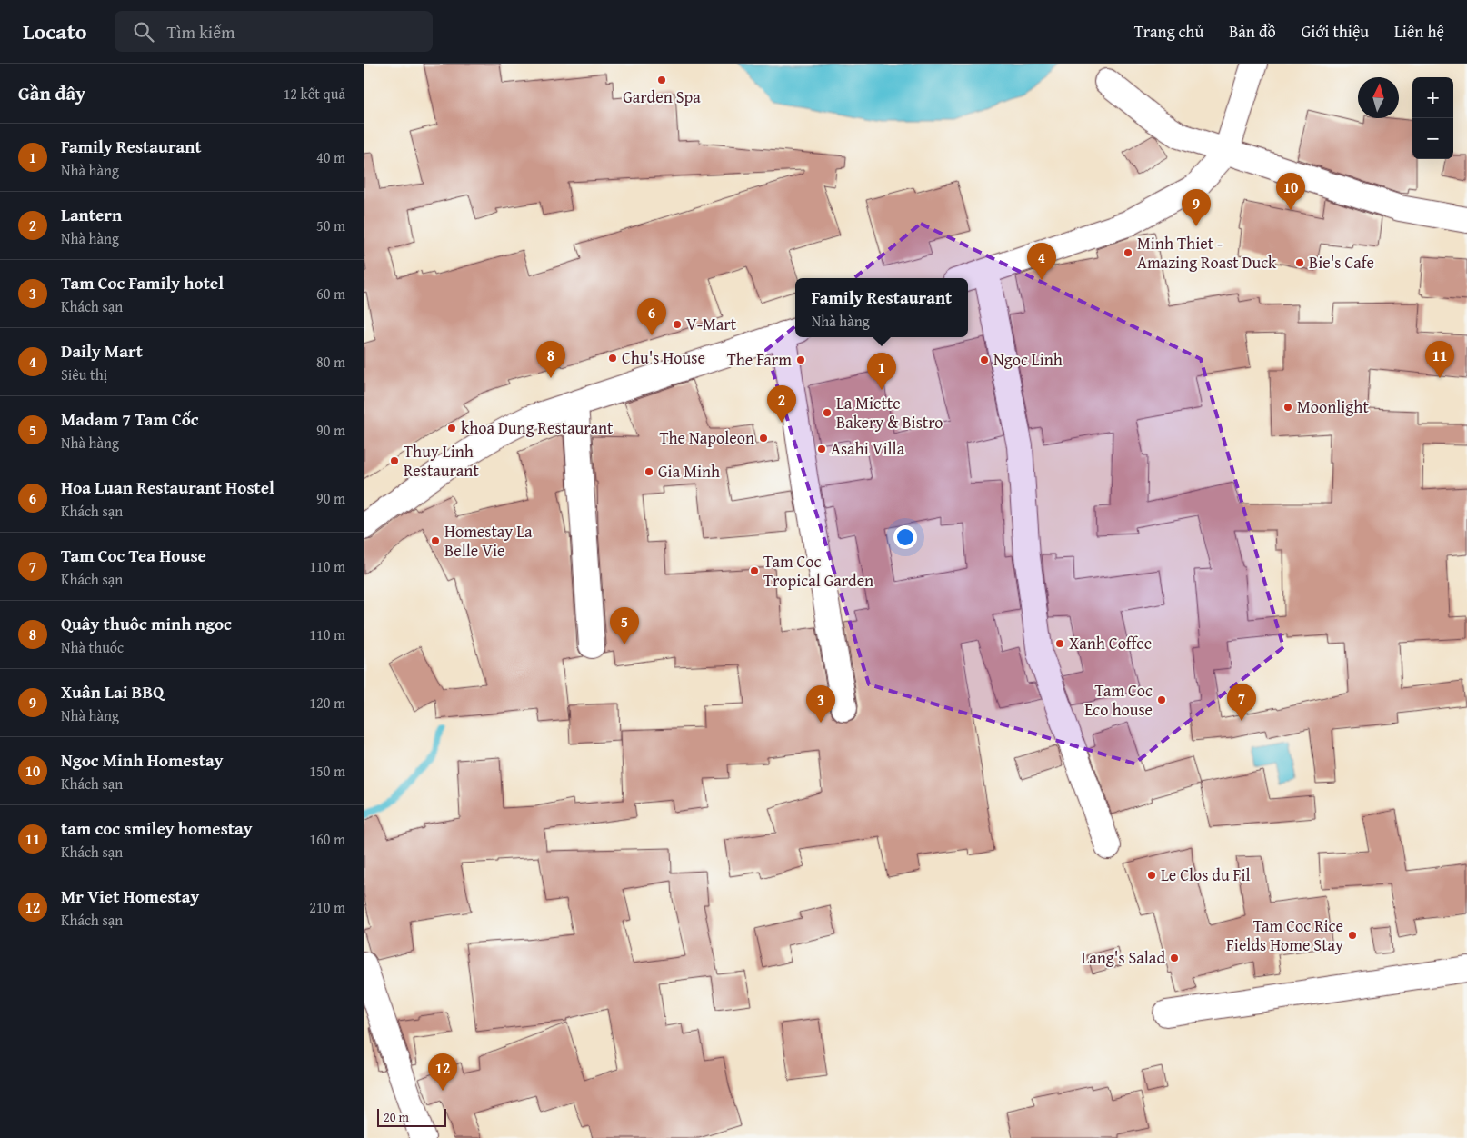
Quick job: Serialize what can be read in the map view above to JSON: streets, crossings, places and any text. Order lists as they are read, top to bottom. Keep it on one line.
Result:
{"places":["Garden Spa","Minh Thiet - Amazing Roast Duck","Bie's Cafe","V-Mart","Chu's House","The Farm","Ngoc Linh","Moonlight","La Miette Bakery & Bistro","khoa Dung Restaurant","The Napoleon","Asahi Villa","Thuy Linh Restaurant","Gia Minh","Homestay La Belle Vie","Tam Coc Tropical Garden","Xanh Coffee","Tam Coc Eco house","Le Clos du Fil","Tam Coc Rice Fields Home Stay","Lang's Salad"],"scale_bar":"20 m","north":"top","page":{"header":"Locato","search":"Tìm kiếm","nav":["Trang chủ","Bản đồ","Giới thiệu","Liên hệ"],"heading":["Gần đây","12 kết quả"],"map_buttons":["+","−"],"list":[{"mark":"1","name":"Family Restaurant","note":"Nhà hàng","value":"40 m"},{"mark":"2","name":"Lantern","note":"Nhà hàng","value":"50 m"},{"mark":"3","name":"Tam Coc Family hotel","note":"Khách sạn","value":"60 m"},{"mark":"4","name":"Daily Mart","note":"Siêu thị","value":"80 m"},{"mark":"5","name":"Madam 7 Tam Cốc","note":"Nhà hàng","value":"90 m"},{"mark":"6","name":"Hoa Luan Restaurant Hostel","note":"Khách sạn","value":"90 m"},{"mark":"7","name":"Tam Coc Tea House","note":"Khách sạn","value":"110 m"},{"mark":"8","name":"Quây thuôc minh ngoc","note":"Nhà thuốc","value":"110 m"},{"mark":"9","name":"Xuân Lai BBQ","note":"Nhà hàng","value":"120 m"},{"mark":"10","name":"Ngoc Minh Homestay","note":"Khách sạn","value":"150 m"},{"mark":"11","name":"tam coc smiley homestay","note":"Khách sạn","value":"160 m"},{"mark":"12","name":"Mr Viet Homestay","note":"Khách sạn","value":"210 m"}],"pins":["10","9","4","6","8","11","1","2","5","7","3","12"],"popup":["Family Restaurant","Nhà hàng"],"scale":"20 m"}}
